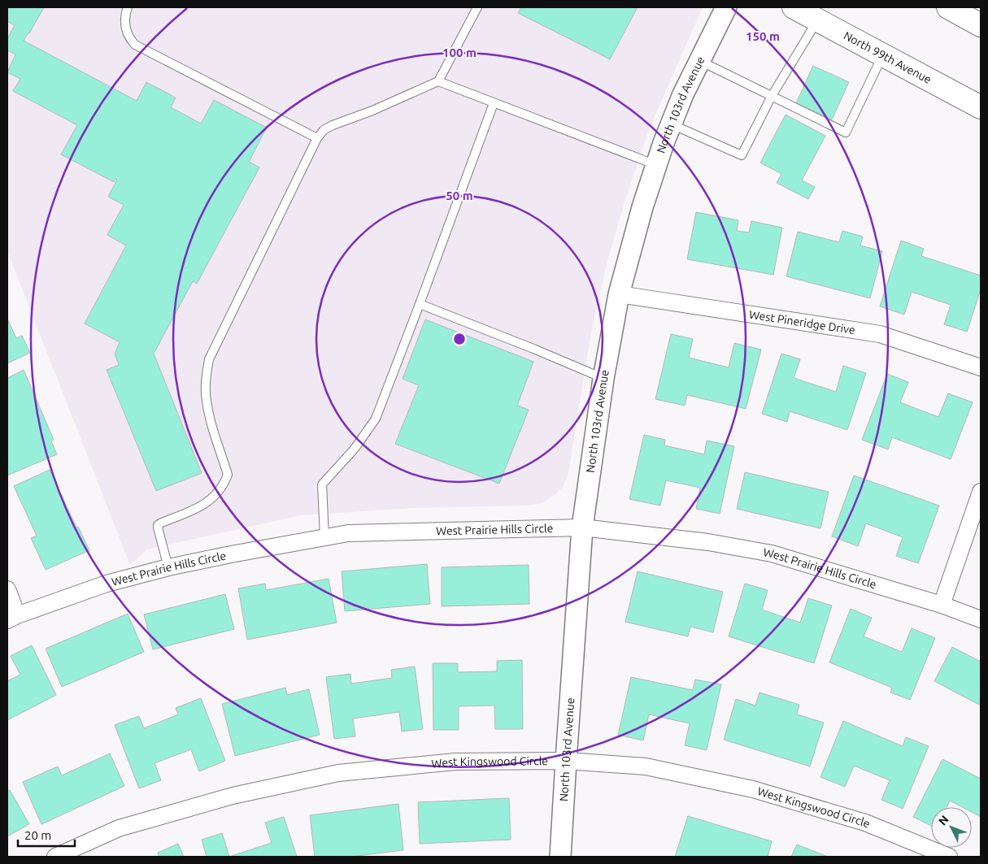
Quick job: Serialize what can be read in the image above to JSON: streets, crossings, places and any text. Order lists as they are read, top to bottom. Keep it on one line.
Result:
{"streets":{"main road":["North 99th Avenue"],"street":["North 103rd Avenue","West Pineridge Drive","West Prairie Hills Circle","West Kingswood Circle"]},"crossings":[["North 103rd Avenue","West Pineridge Drive"],["North 103rd Avenue","West Prairie Hills Circle"],["North 103rd Avenue","West Kingswood Circle"]],"scale_bar":"20 m","north":"top left","rings":["150 m","100 m","50 m"]}
